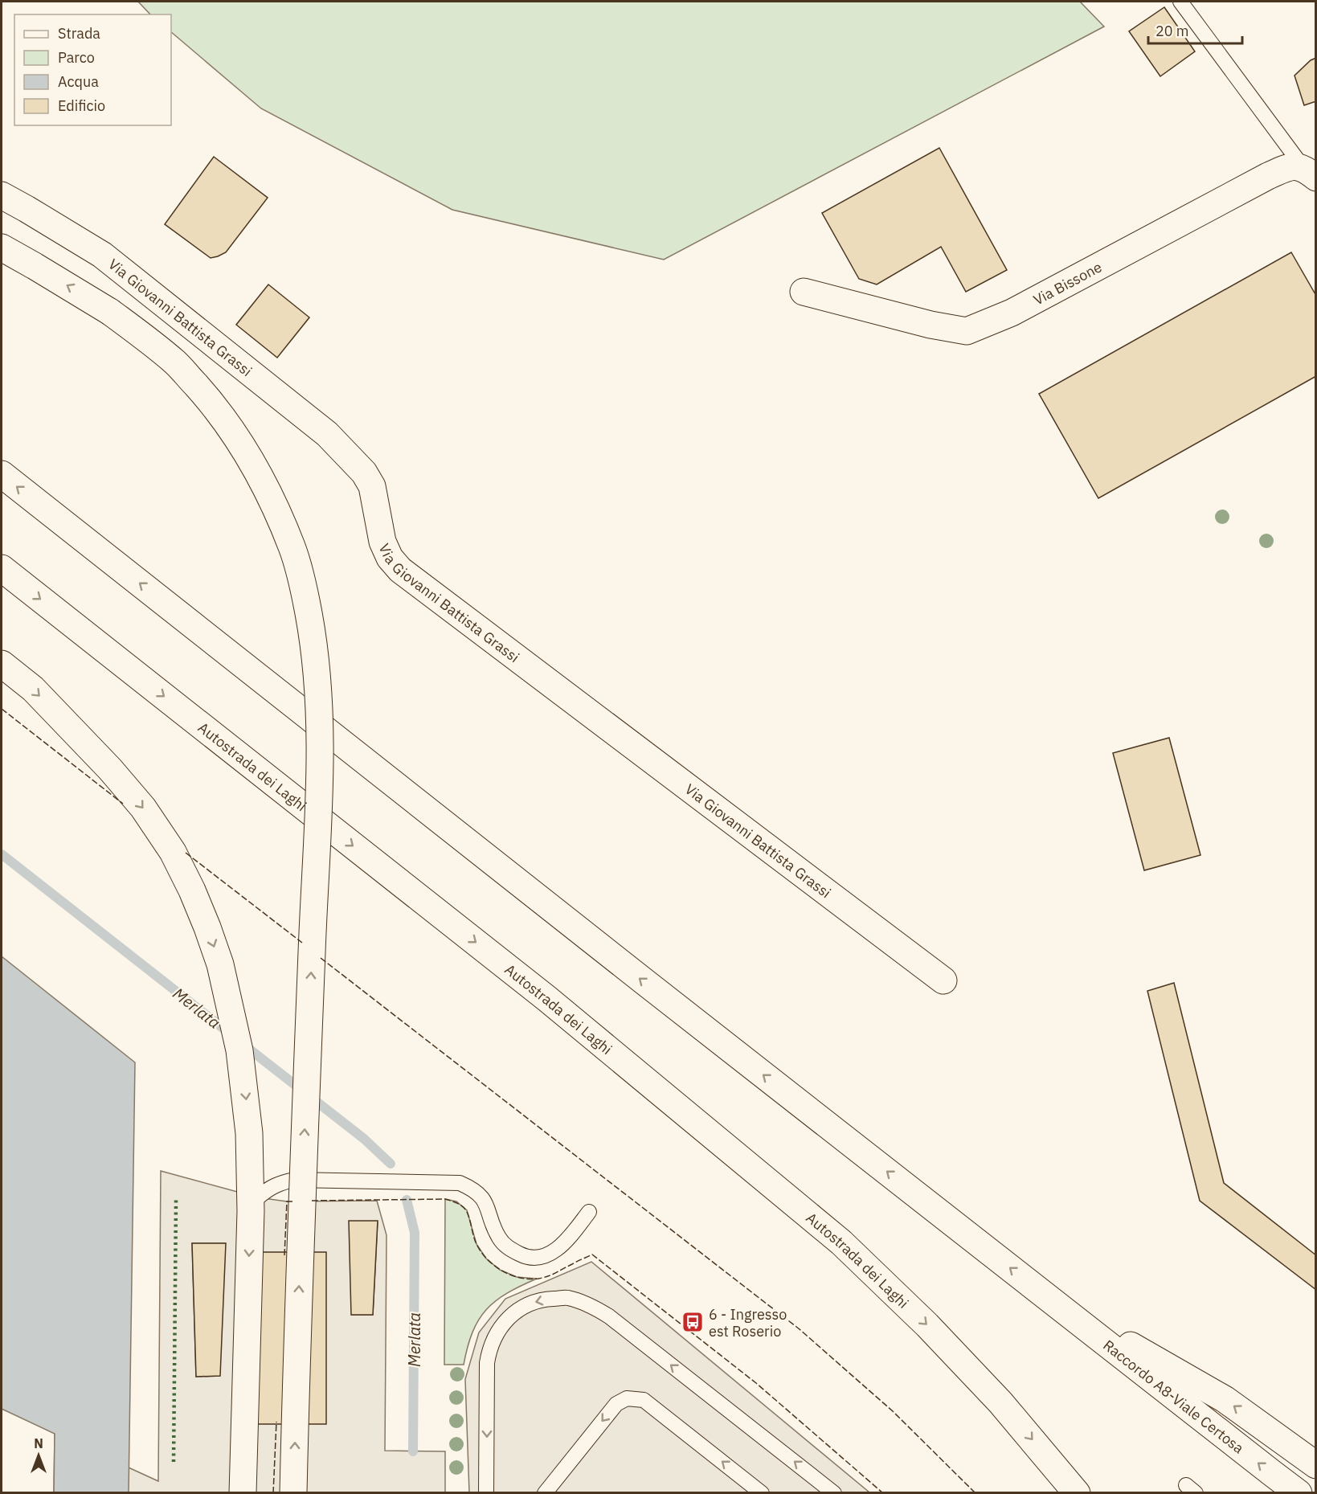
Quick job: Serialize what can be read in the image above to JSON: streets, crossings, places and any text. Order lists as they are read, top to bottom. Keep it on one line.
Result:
{"streets":{"main road":["Via Bissone","Via Giovanni Battista Grassi","Autostrada dei Laghi","Raccordo A8-Viale Certosa"]},"water":["Merlata"],"places":{"bus stop":["6 - Ingresso est Roserio"]},"legend":["Strada","Parco","Acqua","Edificio"],"scale_bar":"20 m","north":"top"}
